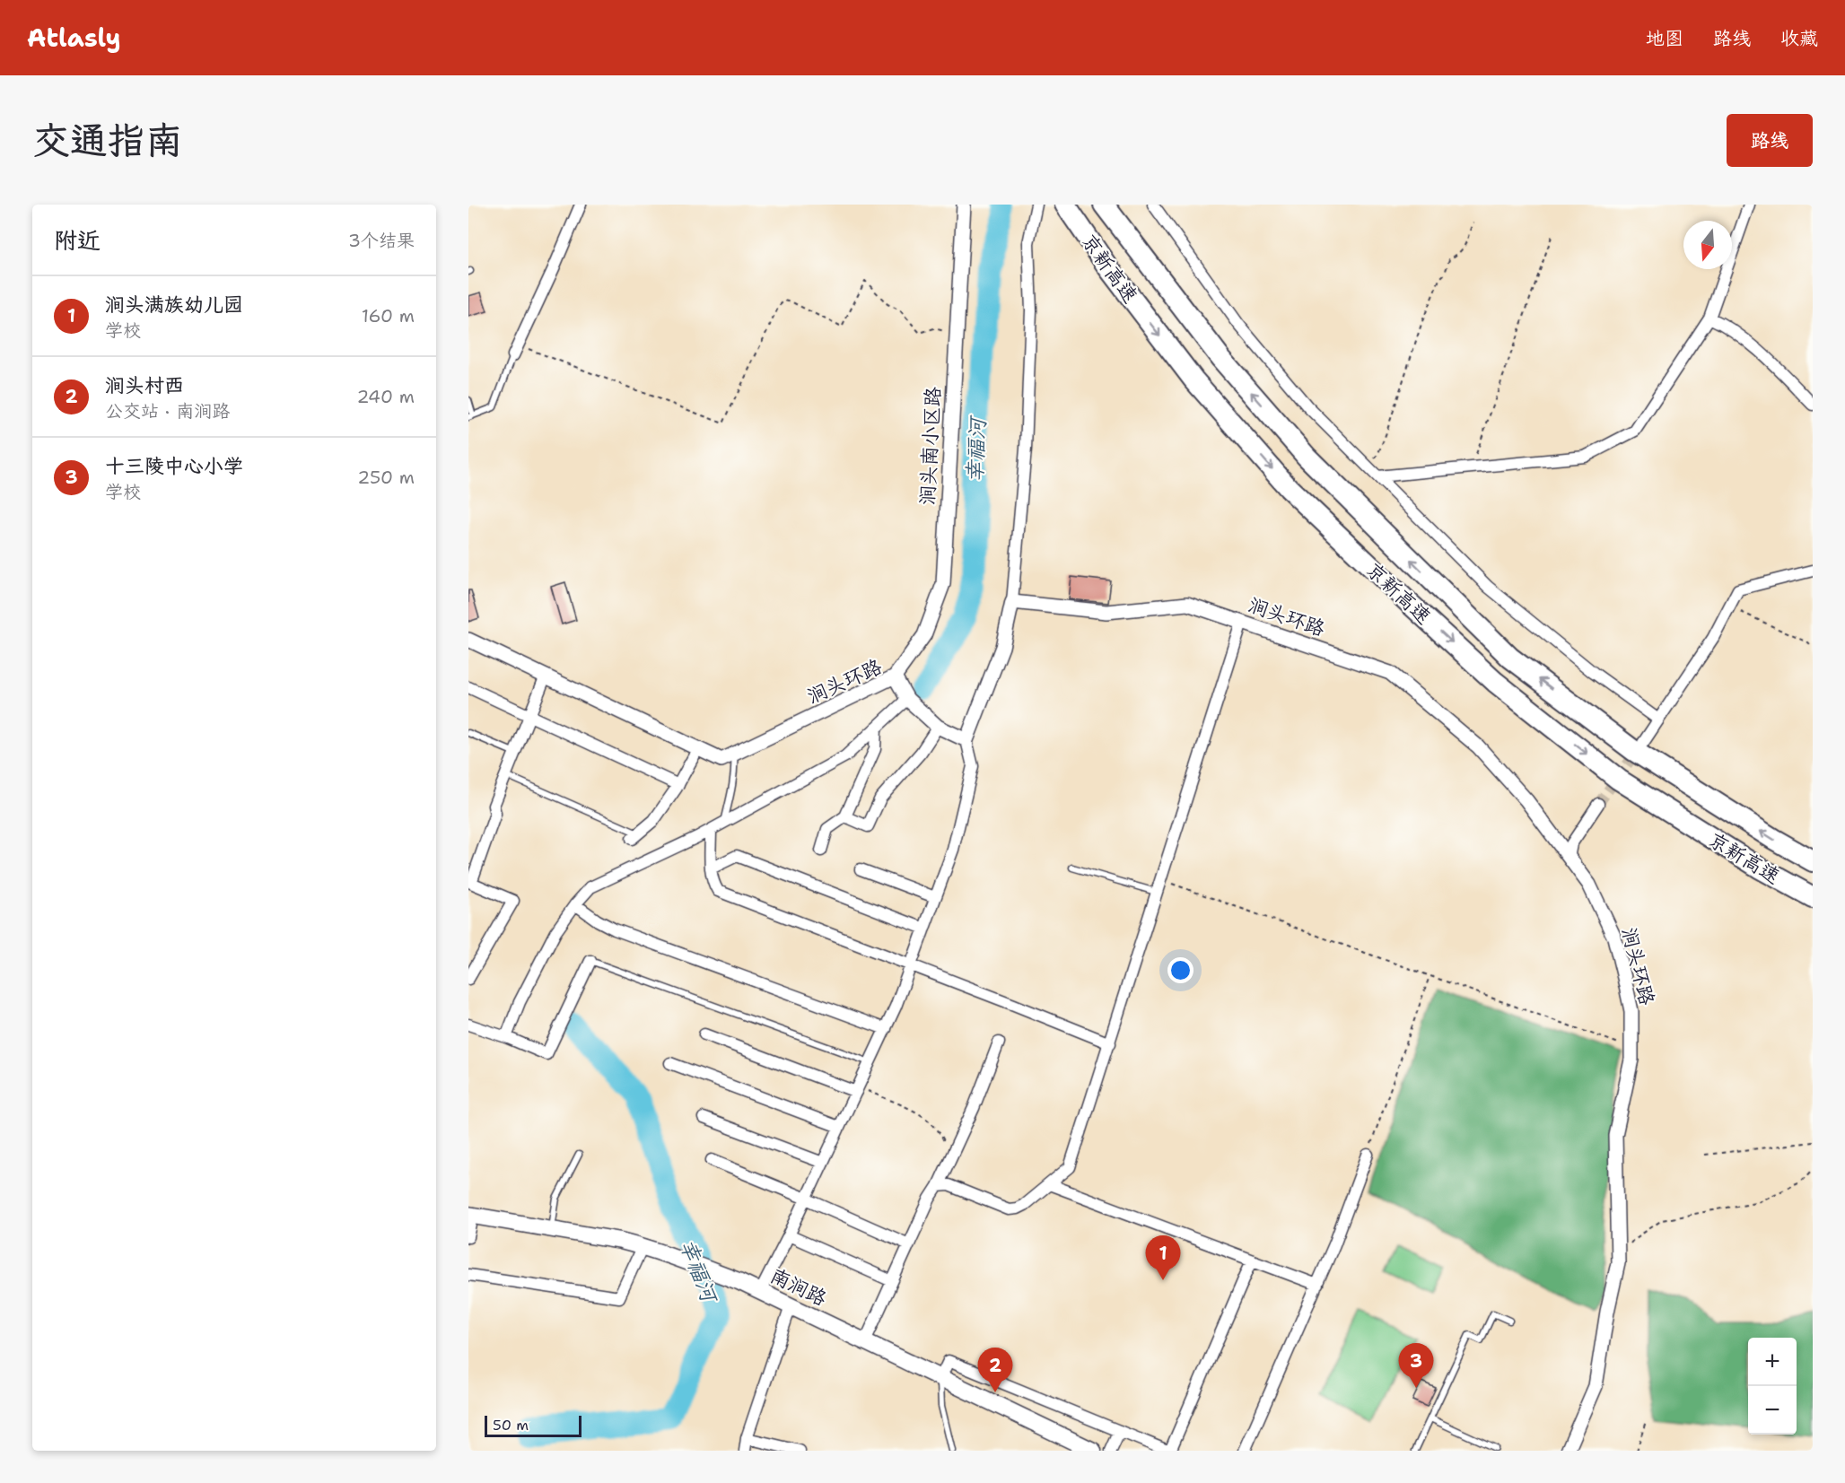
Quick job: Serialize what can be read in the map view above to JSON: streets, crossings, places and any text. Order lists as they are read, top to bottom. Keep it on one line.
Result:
{"streets":{"highway":["京新高速"],"main road":["南涧路"],"street":["涧头南小区路","涧头环路"]},"crossings":[["涧头南小区路","涧头环路"]],"water":["幸福河"],"scale_bar":"50 m","north":"bottom","page":{"header":"Atlasly","nav":["地图","路线","收藏"],"buttons":"路线","title":"交通指南","heading":["附近","3个结果"],"list":[{"mark":"1","name":"涧头满族幼儿园","note":"学校","value":"160 m"},{"mark":"2","name":"涧头村西","note":"公交站 · 南涧路","value":"240 m"},{"mark":"3","name":"十三陵中心小学","note":"学校","value":"250 m"}],"pins":["1","3","2"],"map_buttons":["+","−"],"scale":"50 m"}}
